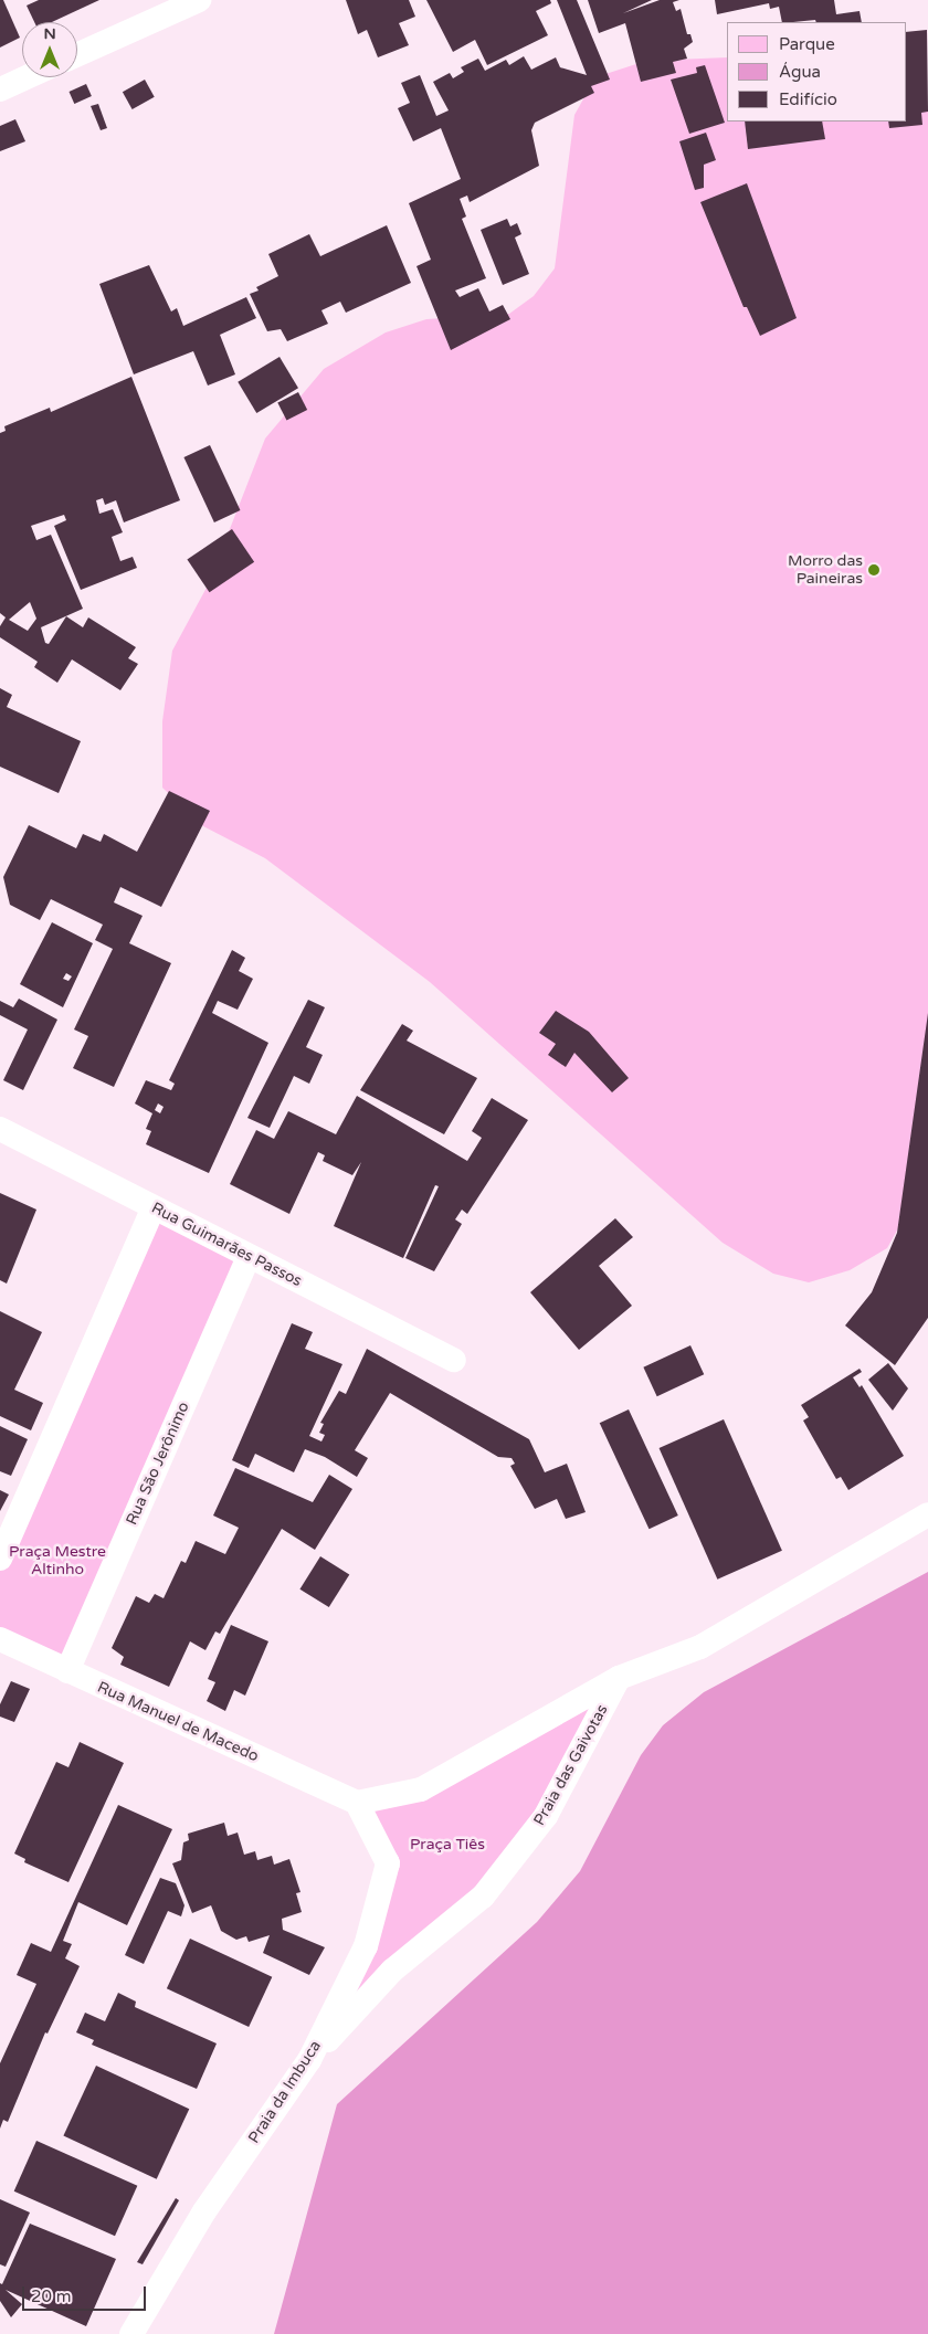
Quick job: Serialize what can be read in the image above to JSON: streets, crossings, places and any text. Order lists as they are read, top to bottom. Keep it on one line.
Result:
{"streets":{"street":["Rua Guimarães Passos","Rua São Jerônimo","Rua Manuel de Macedo","Praia das Gaivotas","Praia da Imbuca"]},"crossings":[["Rua Guimarães Passos","Rua São Jerônimo"],["Rua São Jerônimo","Rua Manuel de Macedo"],["Rua Manuel de Macedo","Praia das Gaivotas"],["Rua Manuel de Macedo","Praia da Imbuca"],["Praia das Gaivotas","Praia da Imbuca"]],"parks":["Praça Mestre Altinho","Praça Tiês"],"places":["Morro das Paineiras"],"legend":["Parque","Água","Edifício"],"scale_bar":"20 m","north":"top"}
